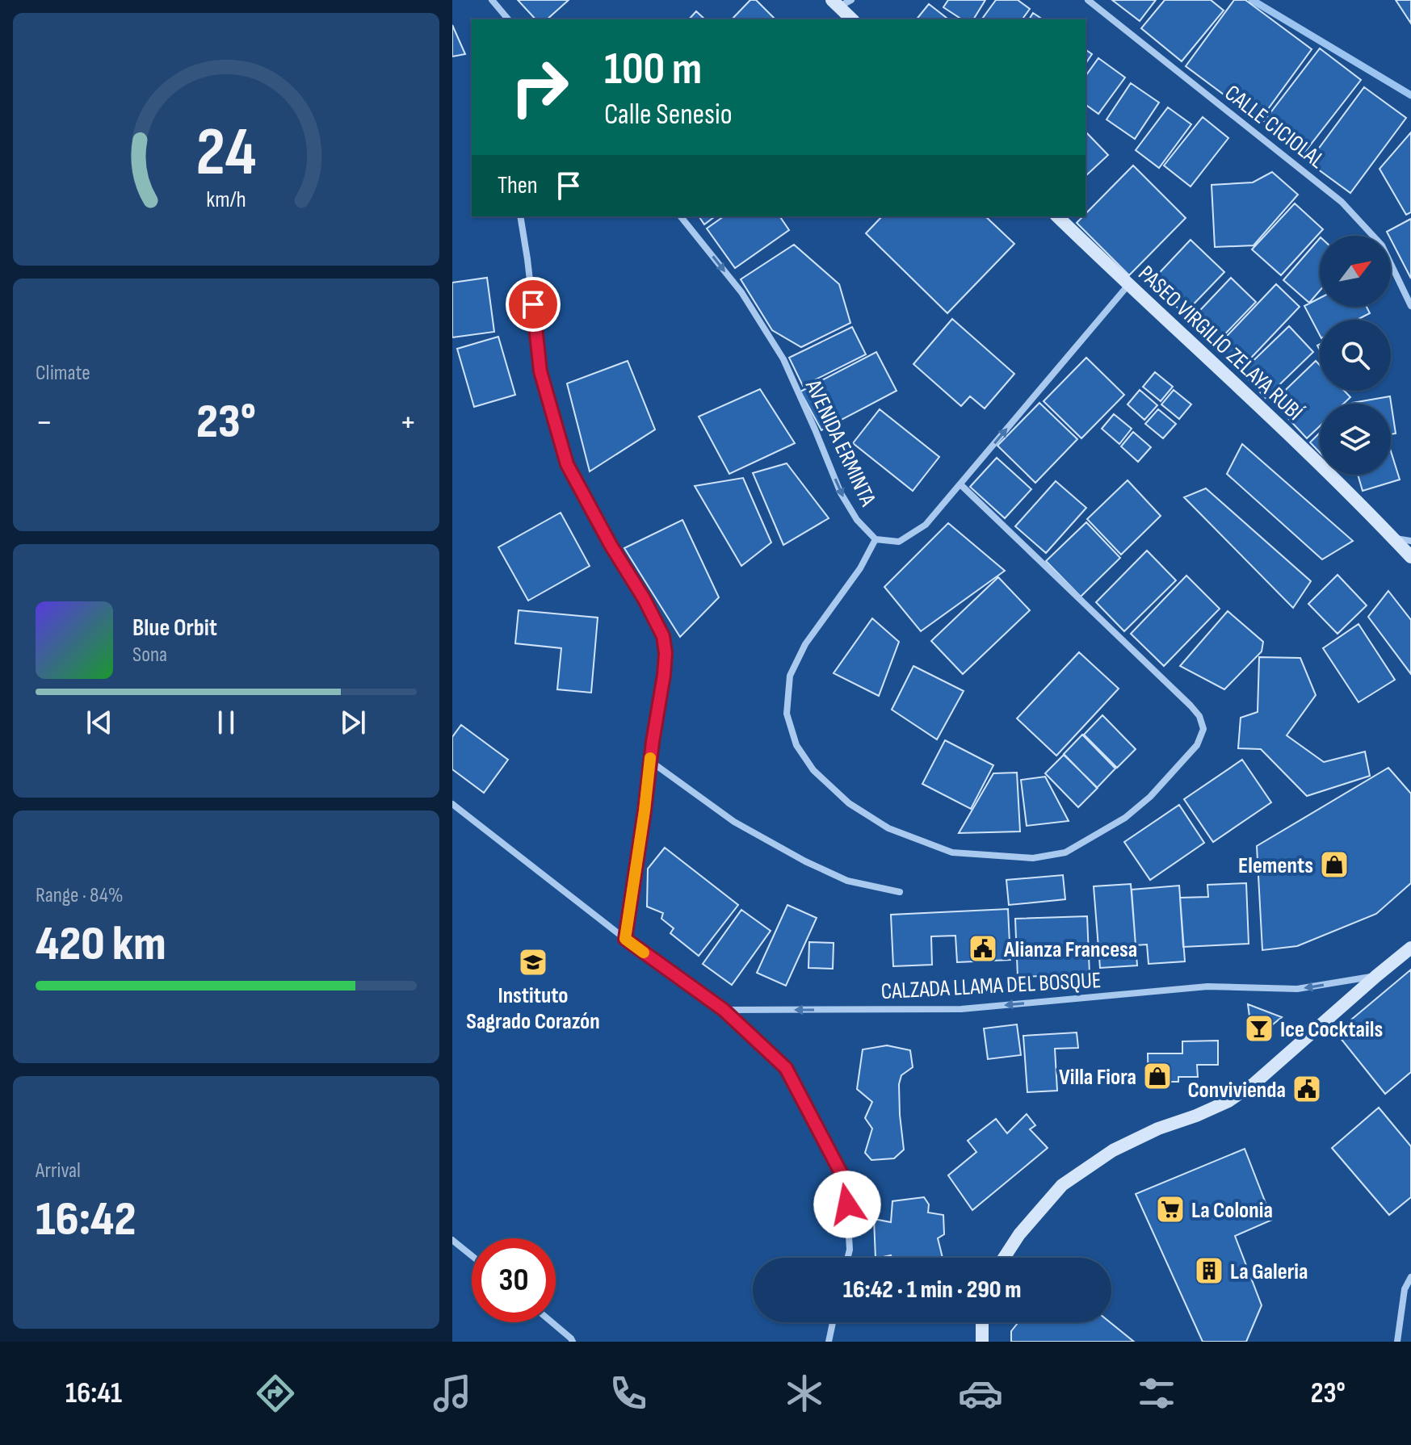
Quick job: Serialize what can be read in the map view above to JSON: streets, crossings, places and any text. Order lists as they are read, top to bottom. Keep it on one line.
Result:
{"streets":{"street":["CALLE CICIOLAL","PASEO VIRGILIO ZELAYA RUBÍ","AVENIDA ERMINTA","CALZADA LLAMA DEL BOSQUE"]},"crossings":[["PASEO VIRGILIO ZELAYA RUBÍ","AVENIDA ERMINTA"]],"one_way":["CALZADA LLAMA DEL BOSQUE"],"places":{"shop":["Elements","Villa Fiora"],"public building":["Alianza Francesa","Convivienda"],"school or university":["Instituto Sagrado Corazón"],"bar":["Ice Cocktails"],"supermarket":["La Colonia"],"building":["La Galeria"]},"north":"top right","page":{"turn":["100 m","Calle Senesio"],"then":"Then","tile":["Climate",["Range · 84%","420 km"],["Arrival","16:42"]],"heat":["−","23°","+"],"song":["Blue Orbit","Sona"],"limit":"30","trip":"16:42 · 1 min · 290 m","tabs":["16:41","23°"],"gauge":["24","km/h"]}}
